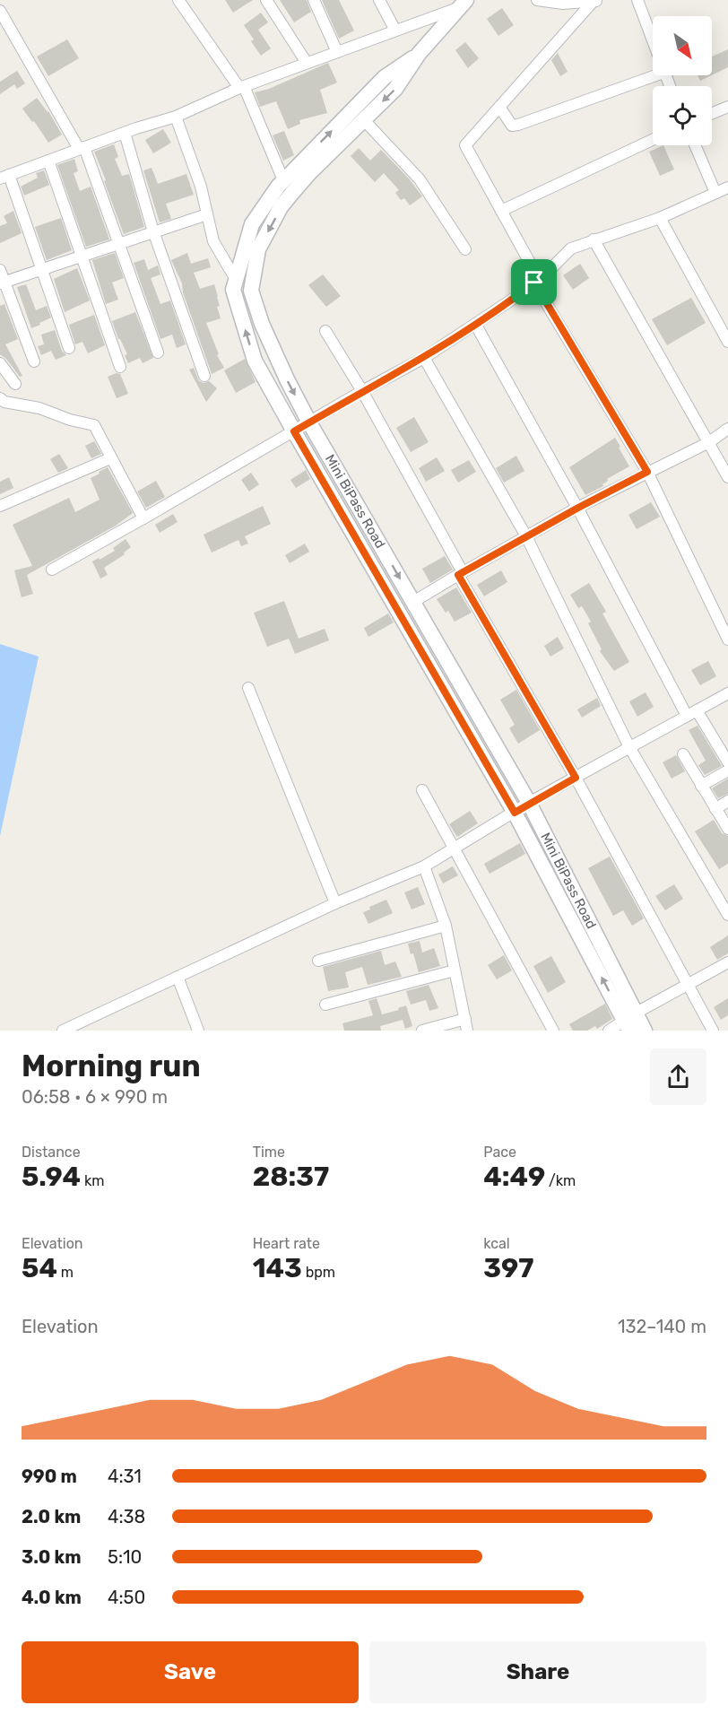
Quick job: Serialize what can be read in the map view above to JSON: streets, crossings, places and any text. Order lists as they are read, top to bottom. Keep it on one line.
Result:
{"streets":{"street":["Mini BiPass Road"]},"north":"bottom right","page":{"heading":["Morning run","06:58 · 6 × 990 m"],"stats":[["Distance","5.94 km"],["Time","28:37"],["Pace","4:49 /km"],["Elevation","54 m"],["Heart rate","143 bpm"],["kcal","397"]],"chart":["Elevation","132–140 m"],"list":[{"name":"990 m","note":"4:31"},{"name":"2.0 km","note":"4:38"},{"name":"3.0 km","note":"5:10"},{"name":"4.0 km","note":"4:50"}],"buttons":["Save","Share"]}}
